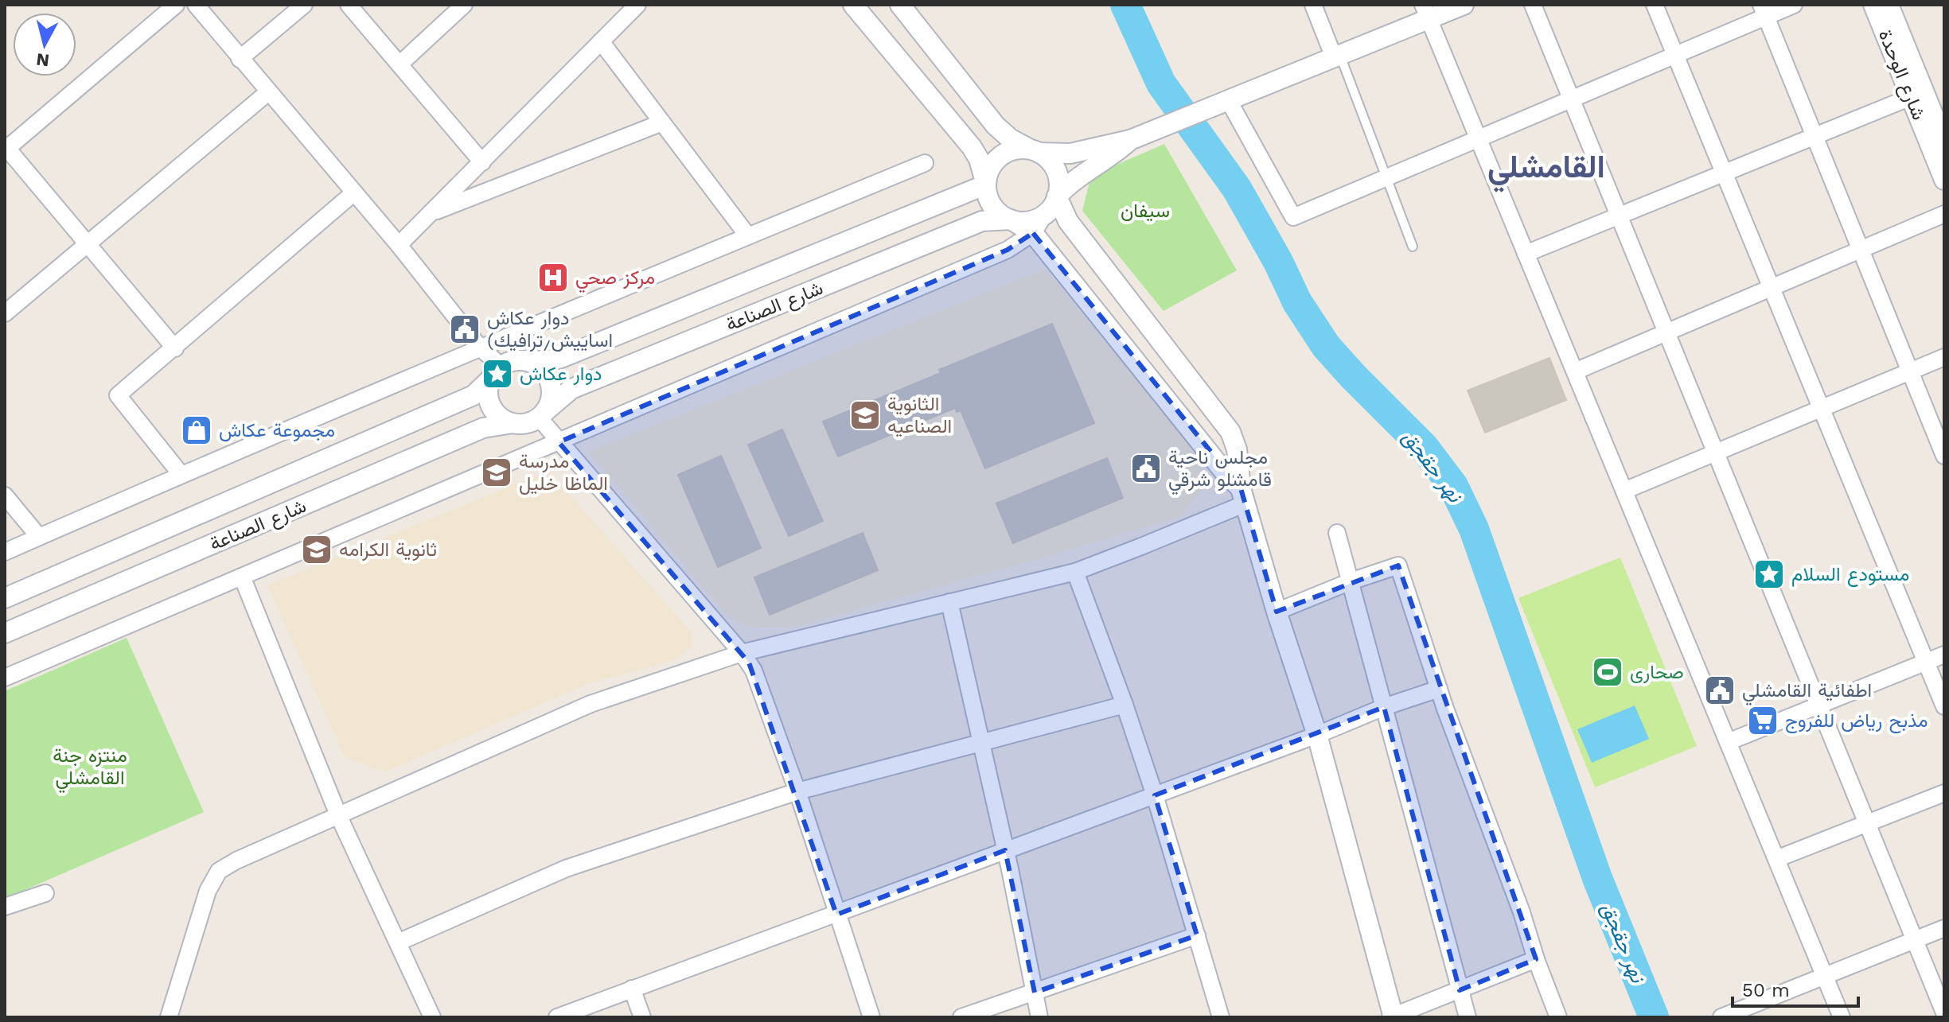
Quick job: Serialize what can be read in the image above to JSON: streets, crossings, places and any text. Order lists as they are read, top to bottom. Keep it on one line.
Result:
{"streets":{"street":["شارع الوحدة","شارع الصناعة"]},"districts":["القامشلي"],"water":["نهر جقجق"],"parks":["سيفان","منتزه جنة القامشلي"],"places":{"hospital":["مركز صحي"],"public building":["دوار عكاش (اساييش٫ترافيك","مجلس ناحية قامشلو شرقي","اطفائية القامشلي"],"place":["دوار عكاش","مستودع السلام"],"school or university":["الثانوية الصناعيه","مدرسة الماظا خليل","ثانوية الكرامه"],"shop":["مجموعة عكاش"],"sports":["صحارى"],"supermarket":["مذبح رياض للفروج"]},"scale_bar":"50 m","north":"bottom"}
